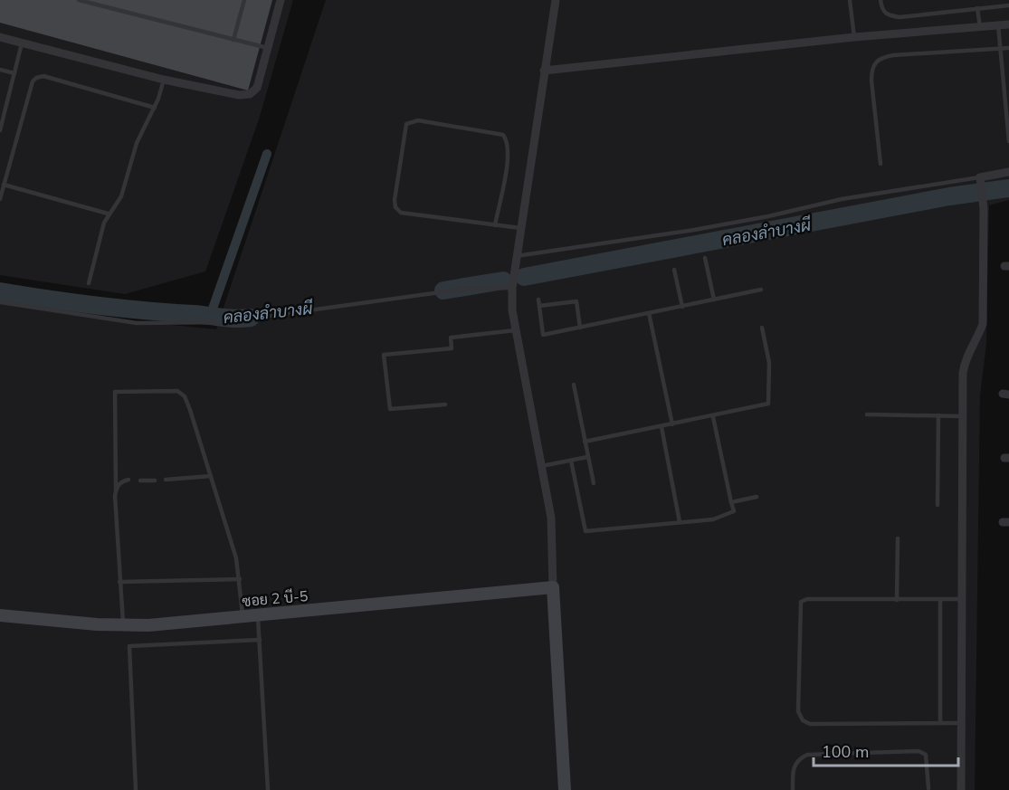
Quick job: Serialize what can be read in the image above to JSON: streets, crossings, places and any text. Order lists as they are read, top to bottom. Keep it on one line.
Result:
{"streets":{"street":["ซอย 2 บี-5"]},"water":["คลองลำบางผี"],"scale_bar":"100 m"}
